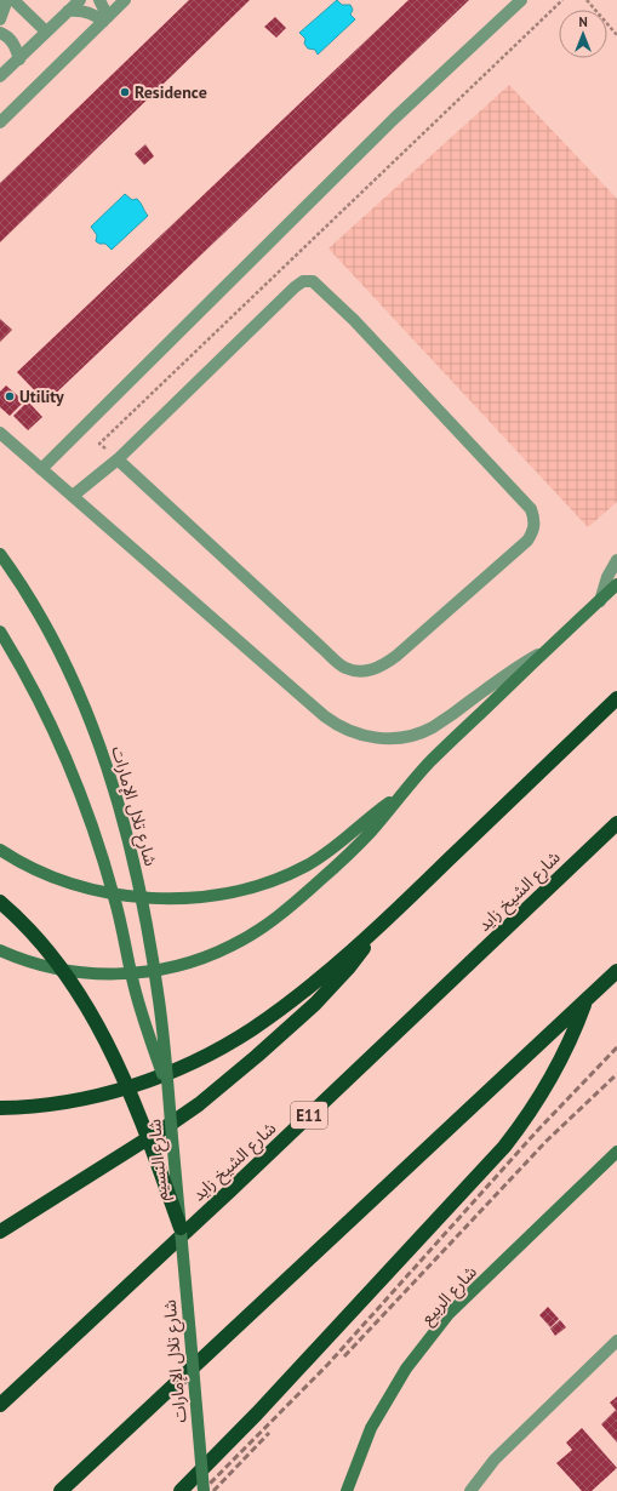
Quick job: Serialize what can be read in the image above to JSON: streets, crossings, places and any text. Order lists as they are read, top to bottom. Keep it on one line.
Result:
{"streets":{"highway":["شارع الشيخ زايد","E11"],"main road":["شارع تلال الإمارات","شارع النسيم","شارع الربيع"]},"crossings":[["شارع تلال الإمارات","شارع النسيم"]],"places":["Residence","Utility"],"north":"top"}
